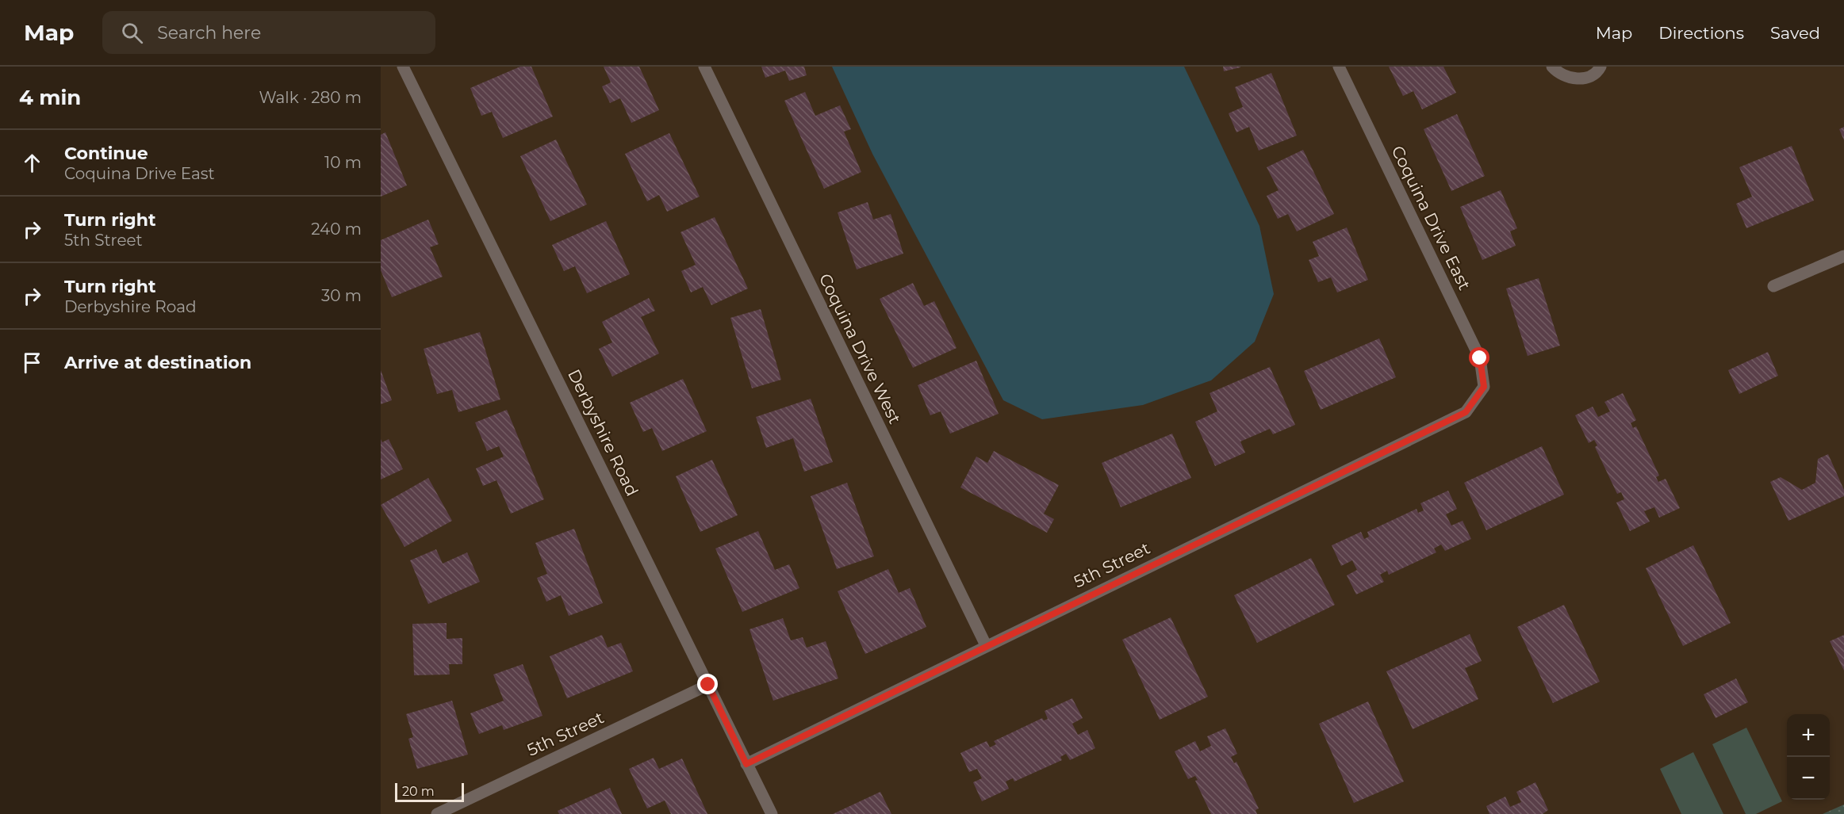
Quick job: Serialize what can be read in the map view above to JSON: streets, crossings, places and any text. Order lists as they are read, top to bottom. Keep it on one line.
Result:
{"streets":{"street":["Coquina Drive East","Coquina Drive West","Derbyshire Road","5th Street"]},"crossings":[["Coquina Drive East","5th Street"],["Coquina Drive West","5th Street"],["Derbyshire Road","5th Street"]],"scale_bar":"20 m","page":{"header":"Map","search":"Search here","nav":["Map","Directions","Saved"],"heading":["4 min","Walk · 280 m"],"list":[["Continue","Coquina Drive East","10 m"],["Turn right","5th Street","240 m"],["Turn right","Derbyshire Road","30 m"],"Arrive at destination"],"map_buttons":["+","−"],"scale":"20 m"}}
